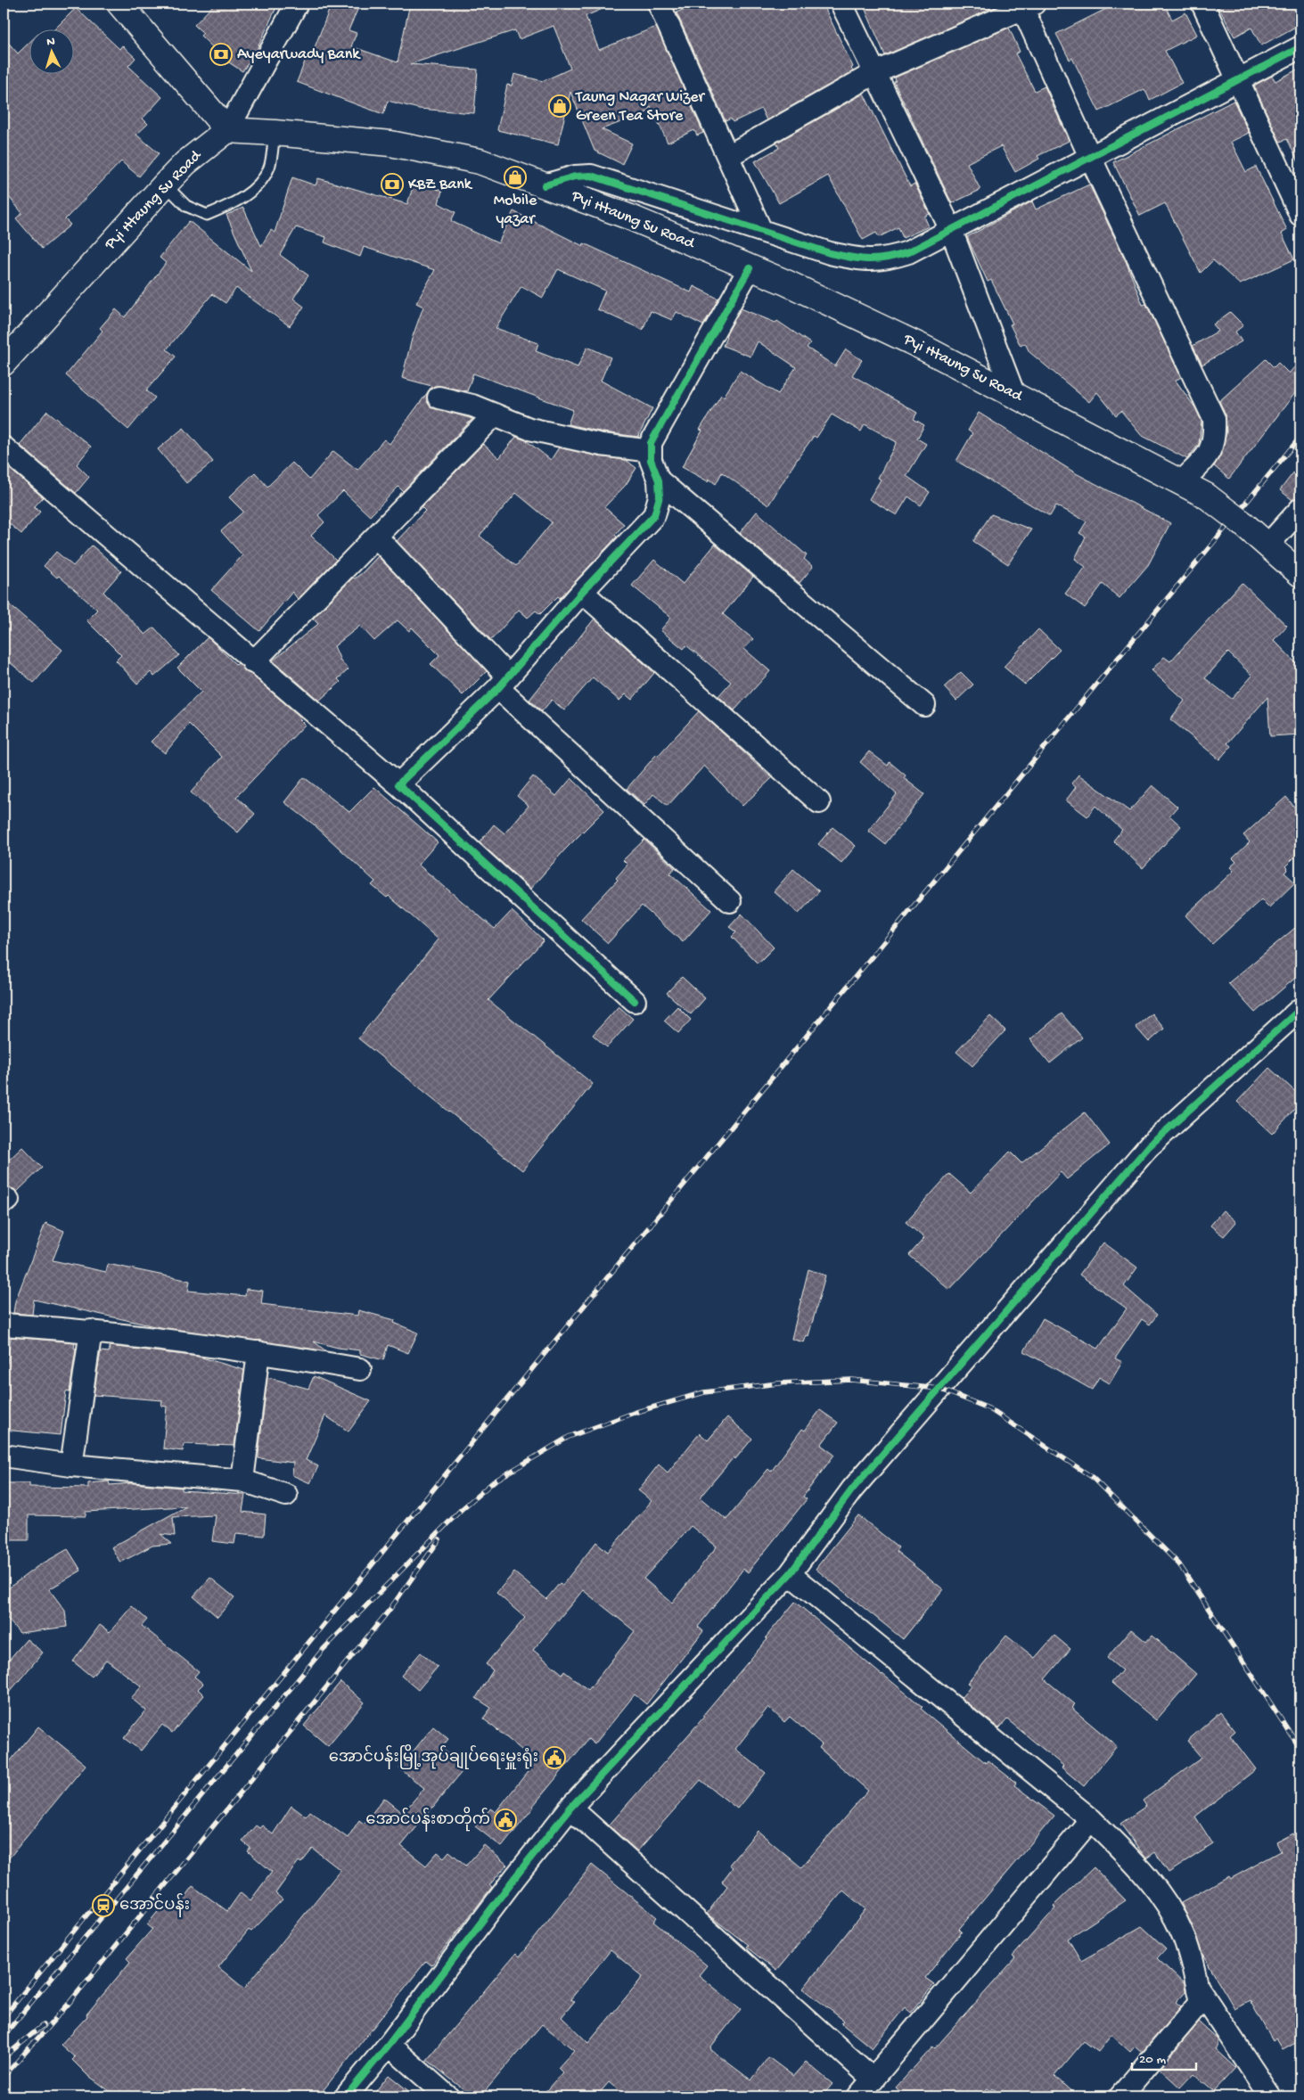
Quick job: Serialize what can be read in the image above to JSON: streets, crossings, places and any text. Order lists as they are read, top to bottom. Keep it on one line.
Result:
{"streets":{"main road":["Pyi Htaung Su Road"]},"places":{"bank":["Ayeyarwady Bank","KBZ Bank"],"shop":["Taung Nagar Wizer Green Tea Store","Mobile yazar"],"public building":["အောင်ပန်းမြို့အုပ်ချုပ်ရေးမှူးရုံး","အောင်ပန်းစာတိုက်"],"station":["အောင်ပန်း"]},"scale_bar":"20 m","north":"top"}
